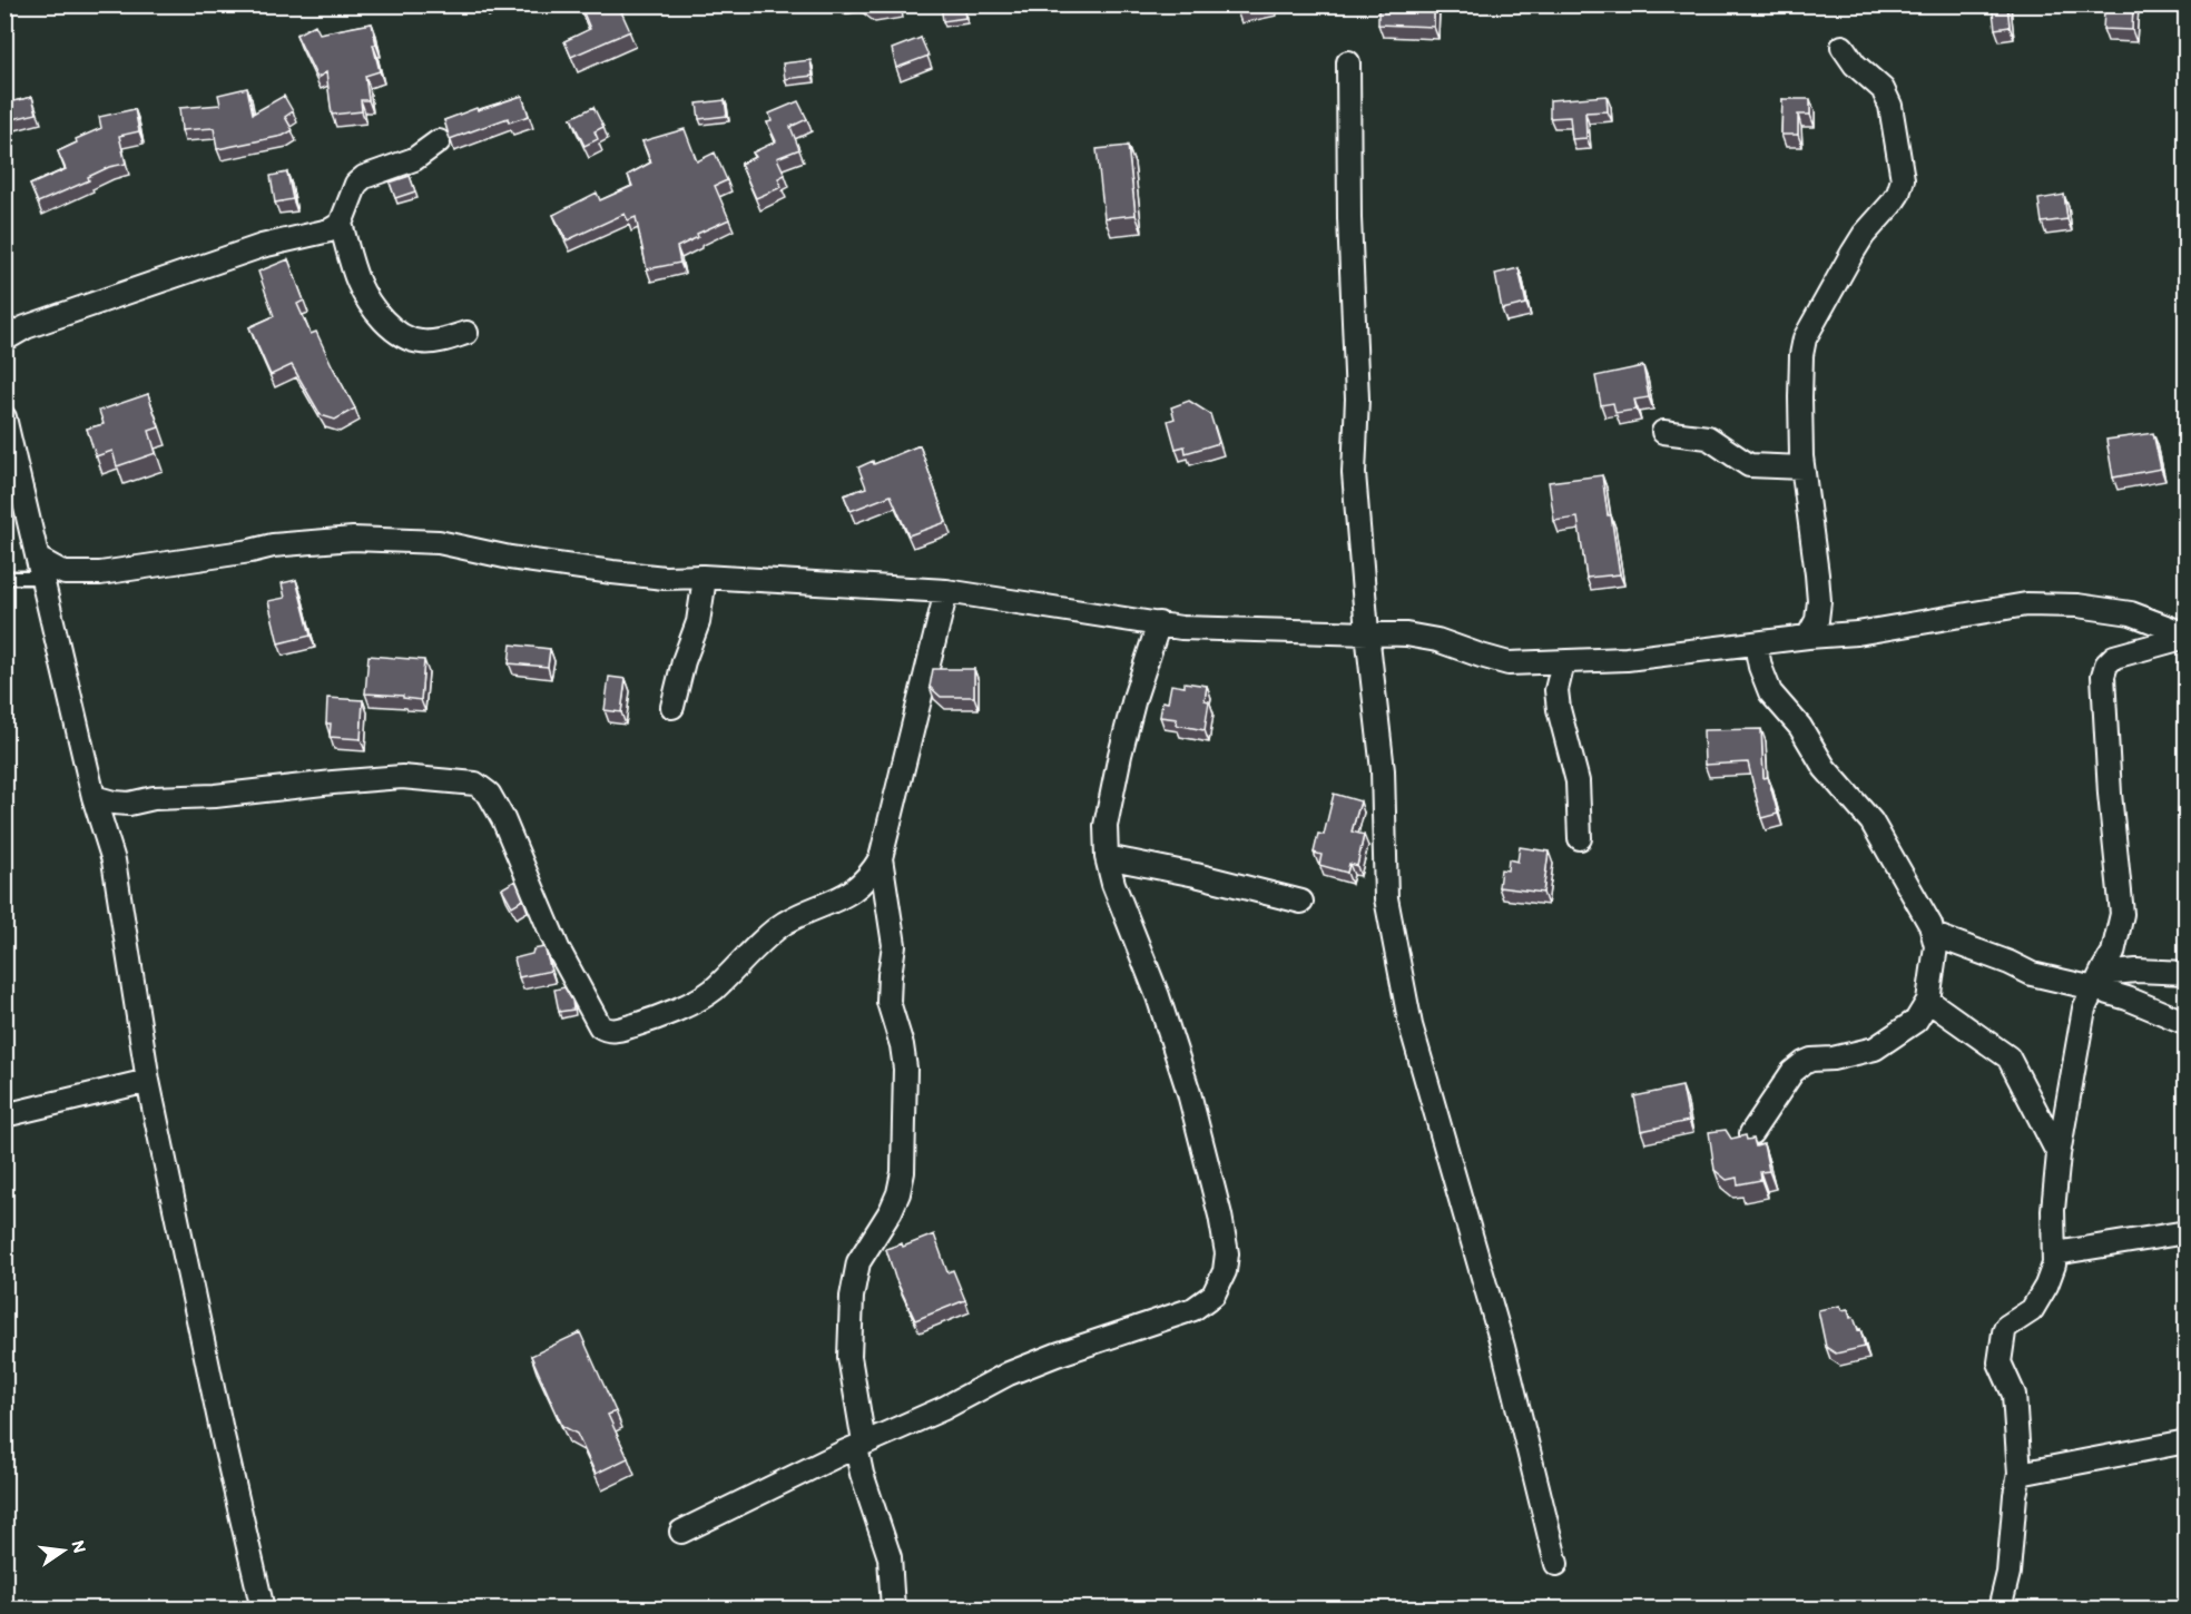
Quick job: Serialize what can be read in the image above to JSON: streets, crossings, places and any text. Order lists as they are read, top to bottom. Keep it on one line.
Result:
{"north":"right"}
